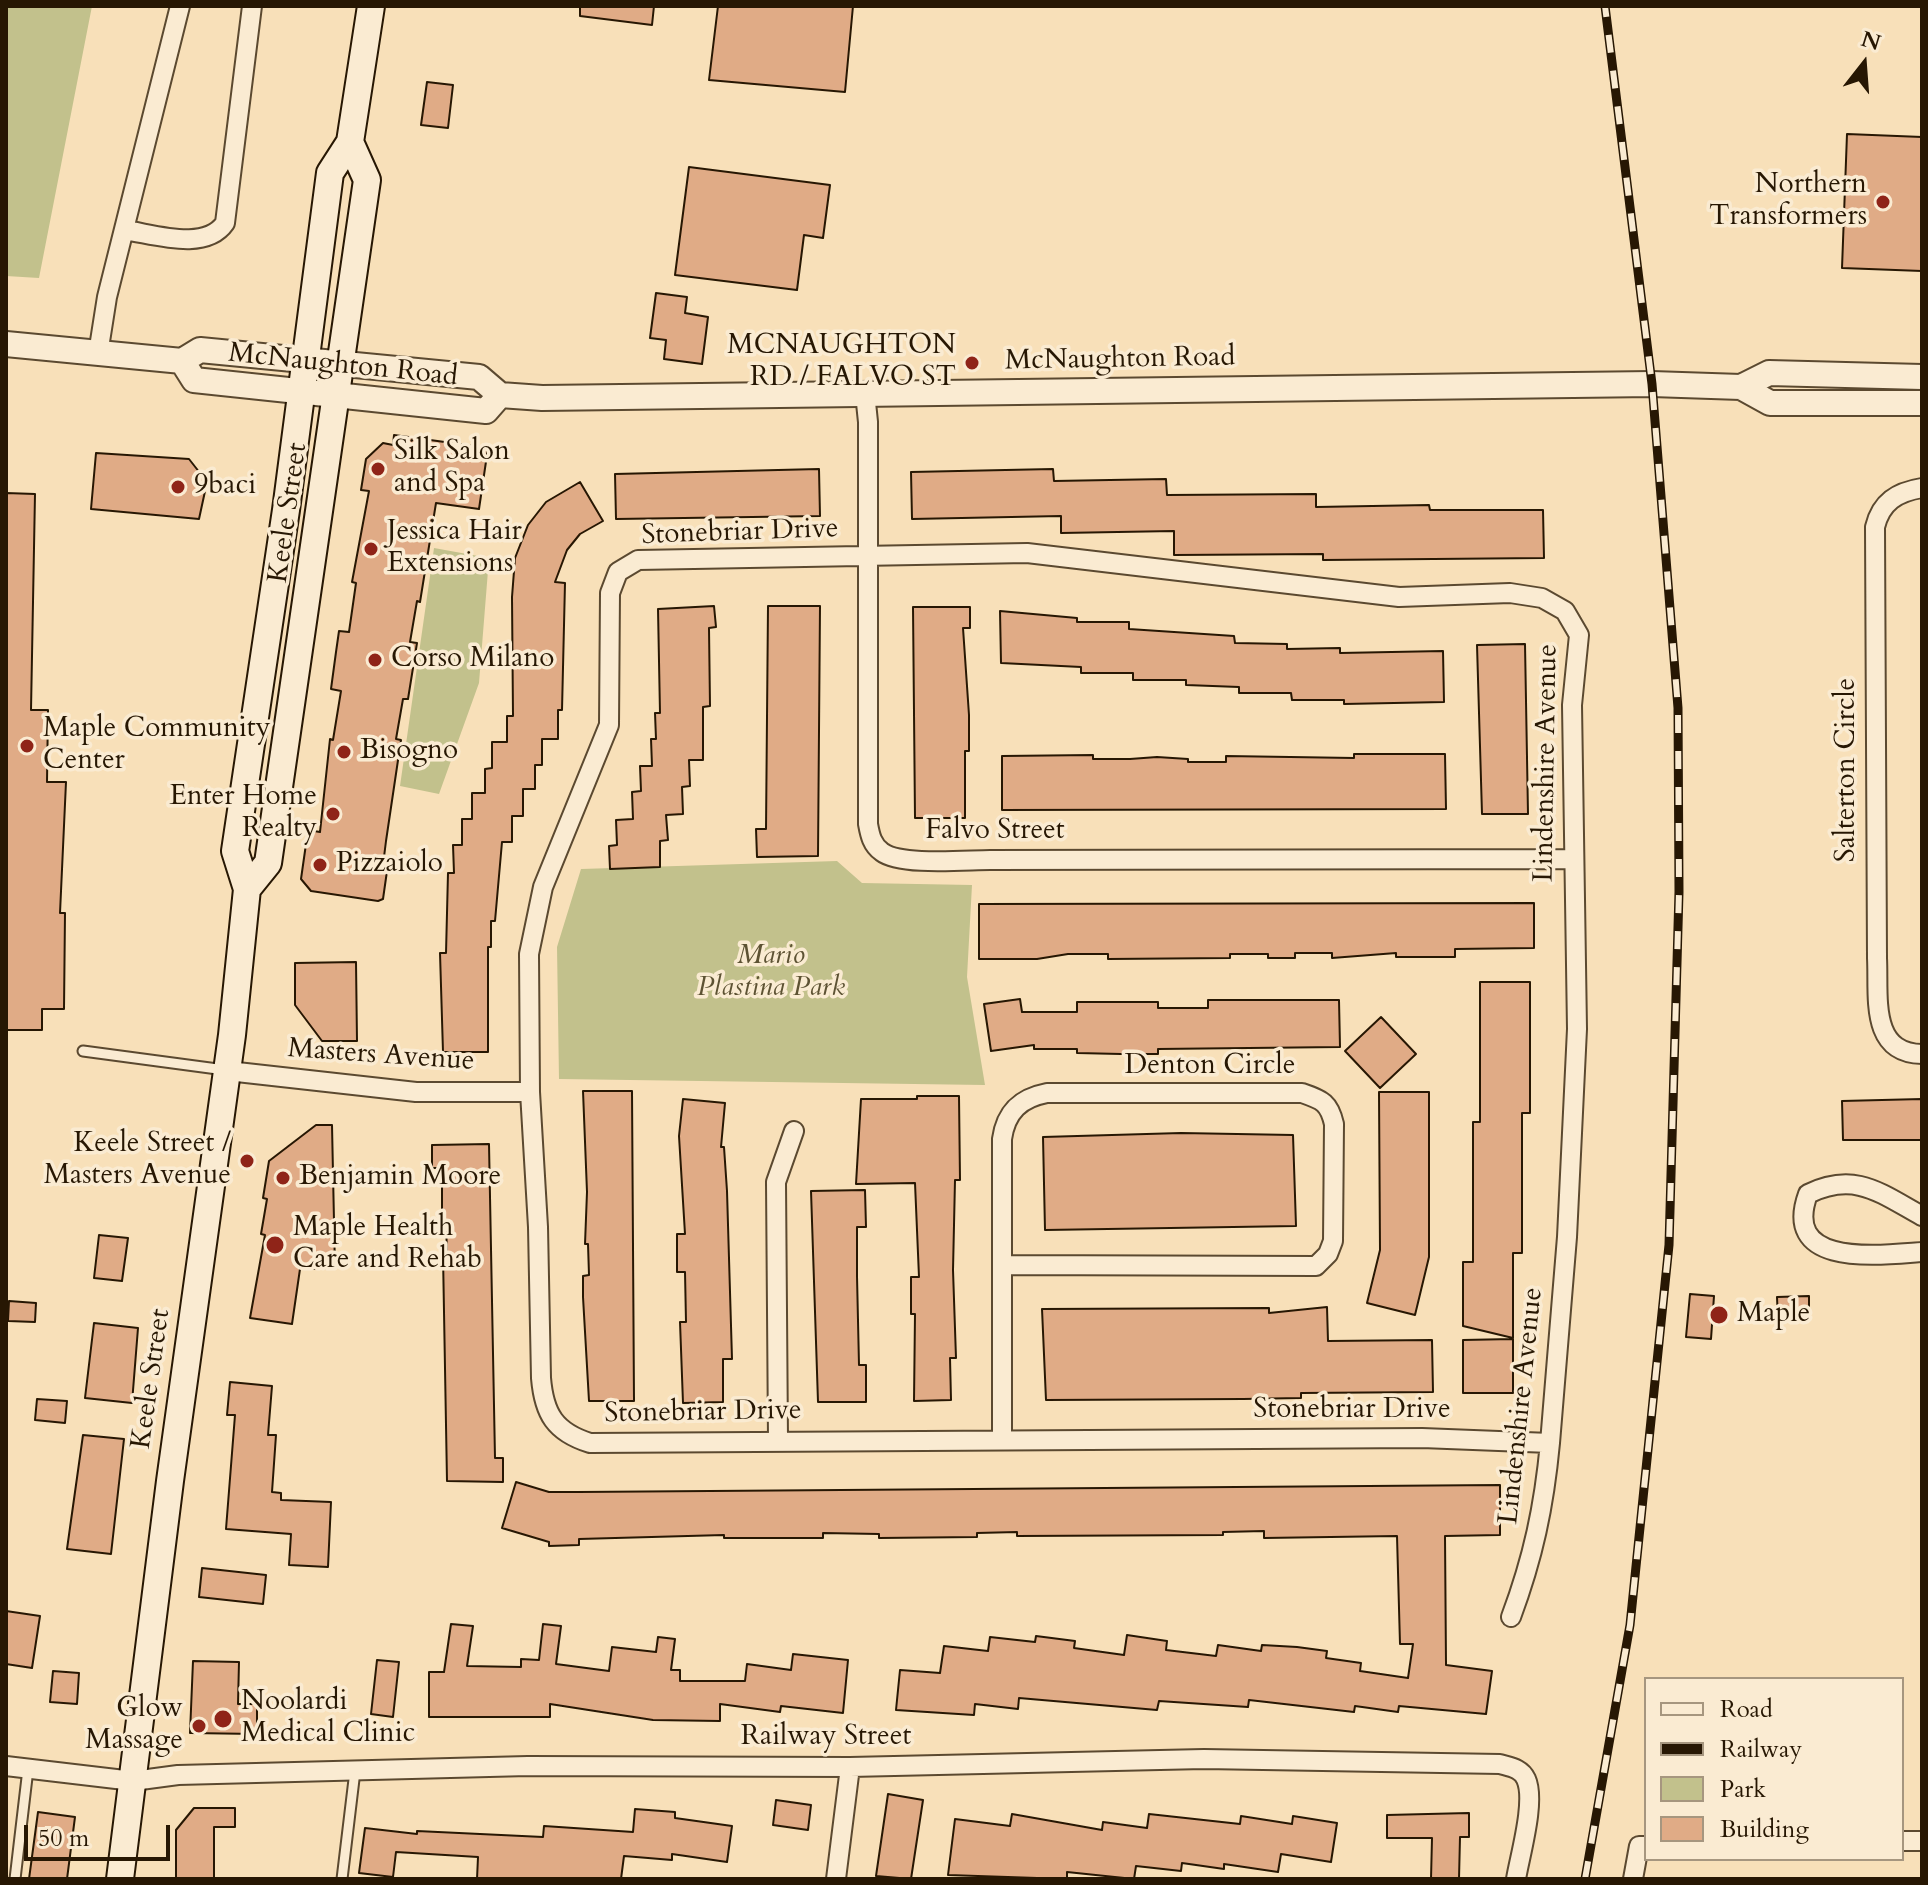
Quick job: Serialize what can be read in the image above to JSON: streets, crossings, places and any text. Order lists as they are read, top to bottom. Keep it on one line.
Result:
{"streets":{"main road":["Keele Street"],"street":["McNaughton Road","Stonebriar Drive","Lindenshire Avenue","Salterton Circle","Falvo Street","Masters Avenue","Denton Circle","Railway Street"]},"crossings":[["McNaughton Road","Keele Street"],["McNaughton Road","Falvo Street"],["Keele Street","Masters Avenue"],["Keele Street","Railway Street"],["Stonebriar Drive","Lindenshire Avenue"],["Stonebriar Drive","Falvo Street"],["Stonebriar Drive","Masters Avenue"],["Stonebriar Drive","Denton Circle"],["Lindenshire Avenue","Falvo Street"]],"parks":["Mario Plastina Park"],"places":["Northern Transformers","MCNAUGHTON RD / FALVO ST","Silk Salon and Spa","9baci","Jessica Hair Extensions","Corso Milano","Maple Community Center","Bisogno","Enter Home Realty","Pizzaiolo","Keele Street / Masters Avenue","Benjamin Moore","Maple Health Care and Rehab","Maple","Noolardi Medical Clinic","Glow Massage"],"legend":["Road","Railway","Park","Building"],"scale_bar":"50 m","north":"top"}
